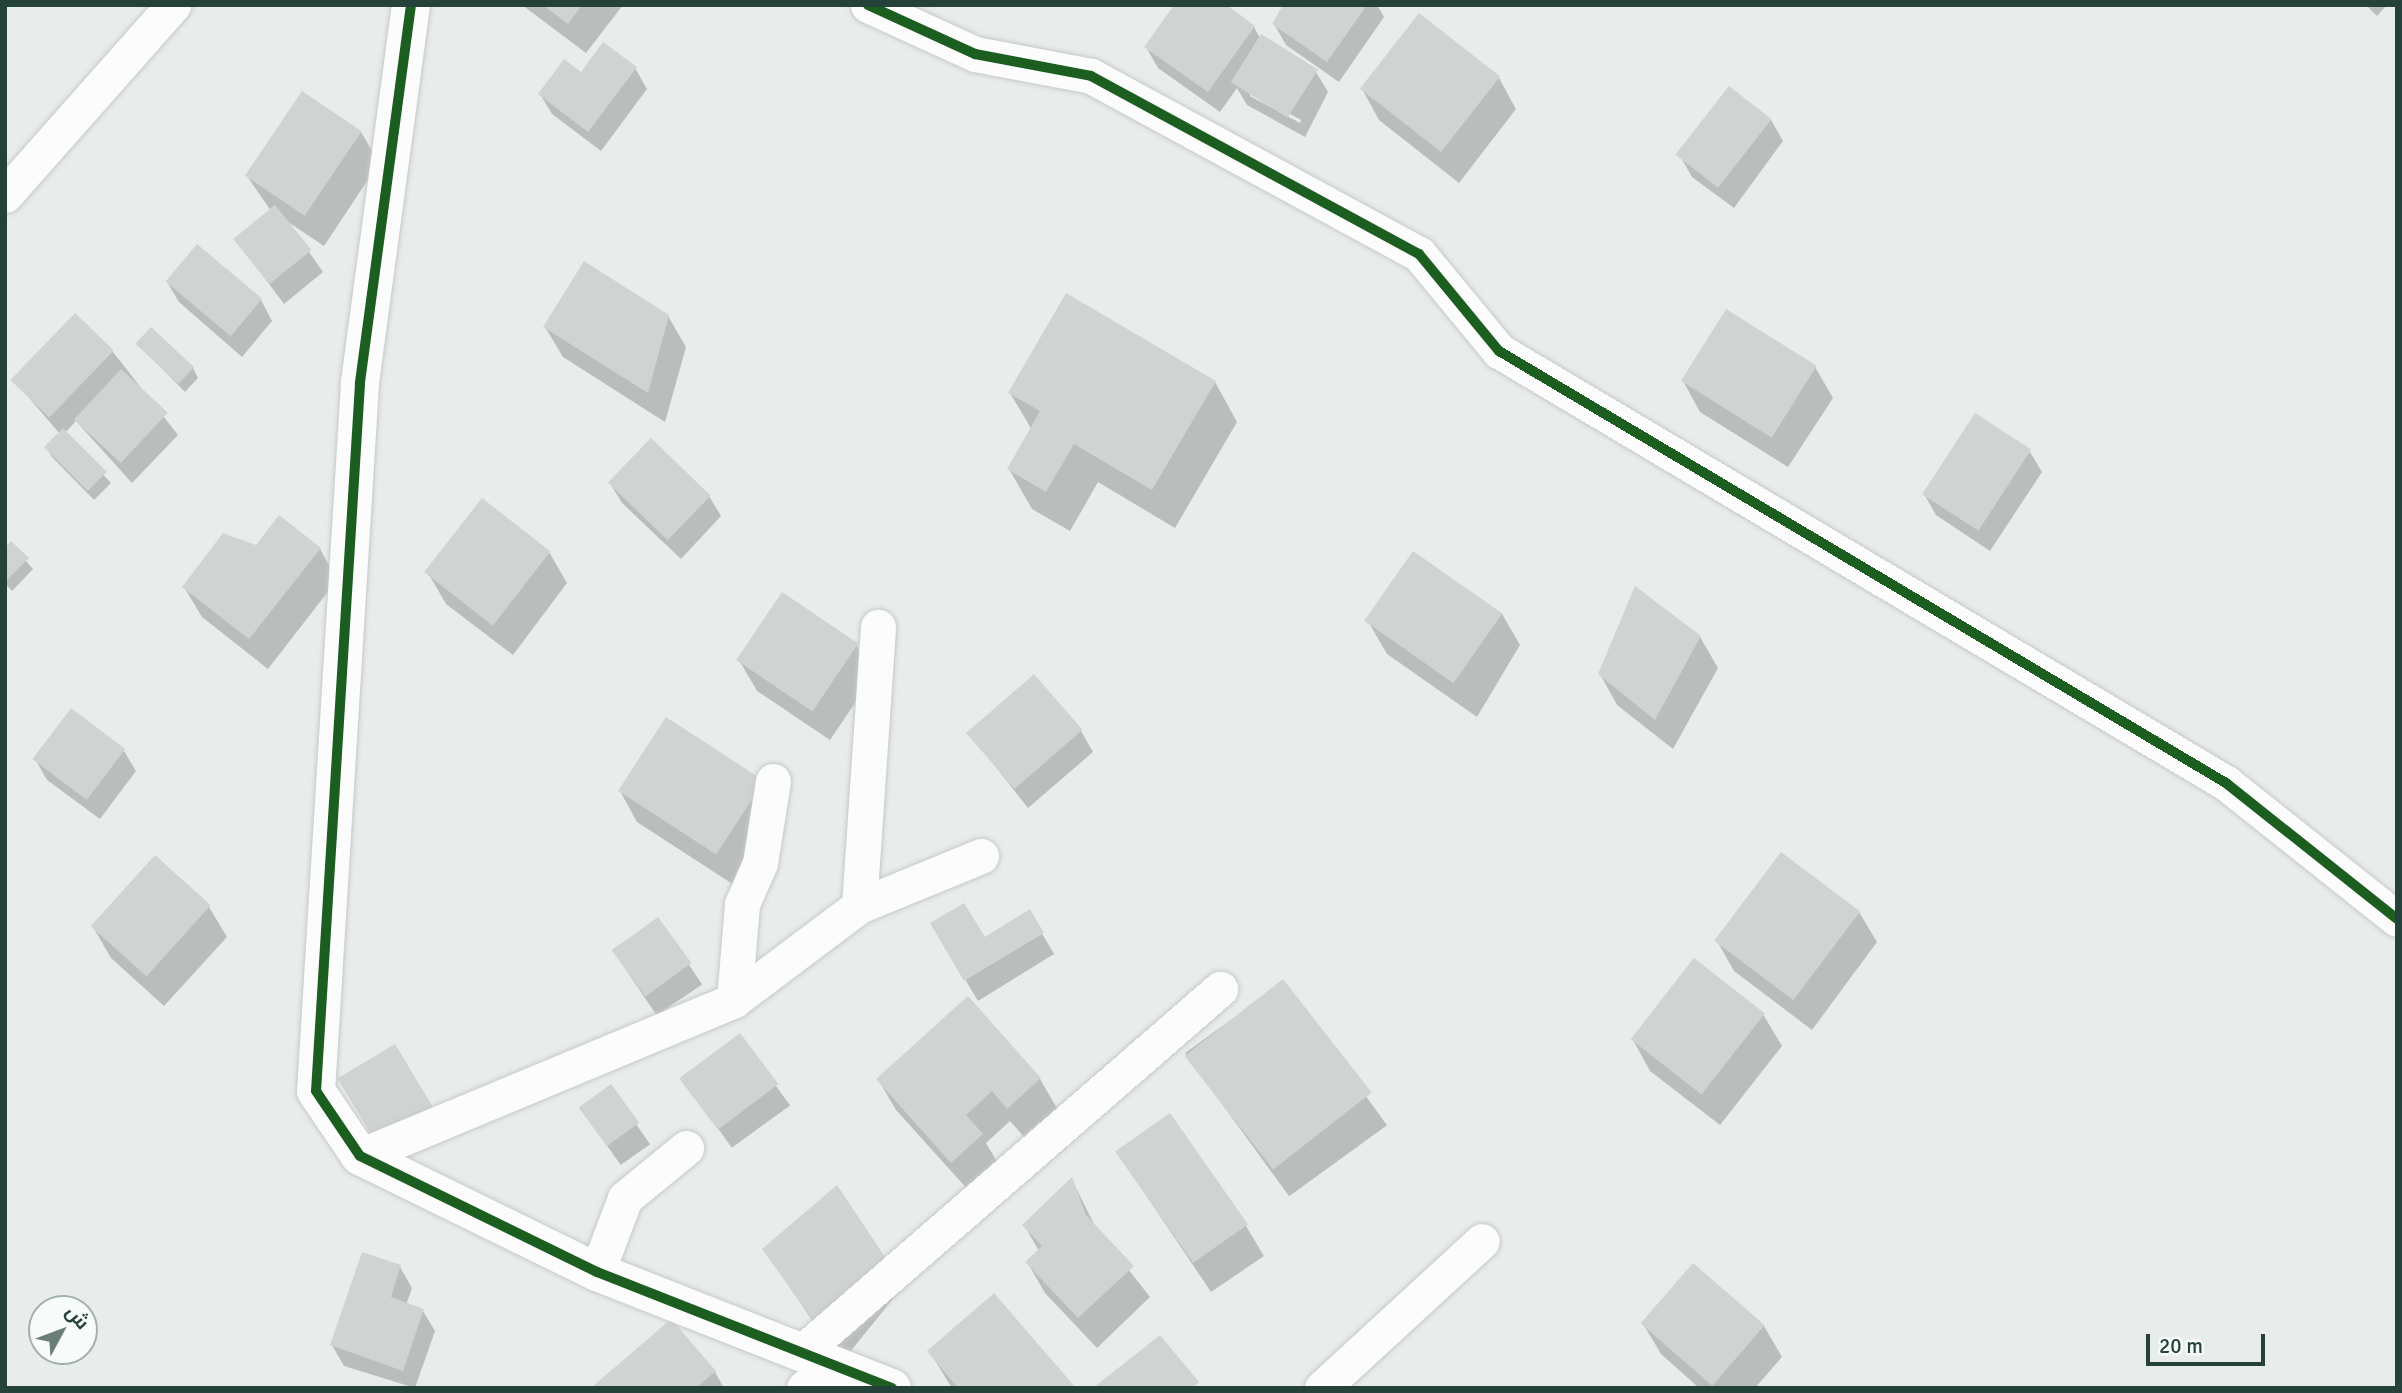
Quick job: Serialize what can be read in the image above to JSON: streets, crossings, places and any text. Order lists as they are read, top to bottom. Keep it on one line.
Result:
{"scale_bar":"20 m","north":"top right"}
